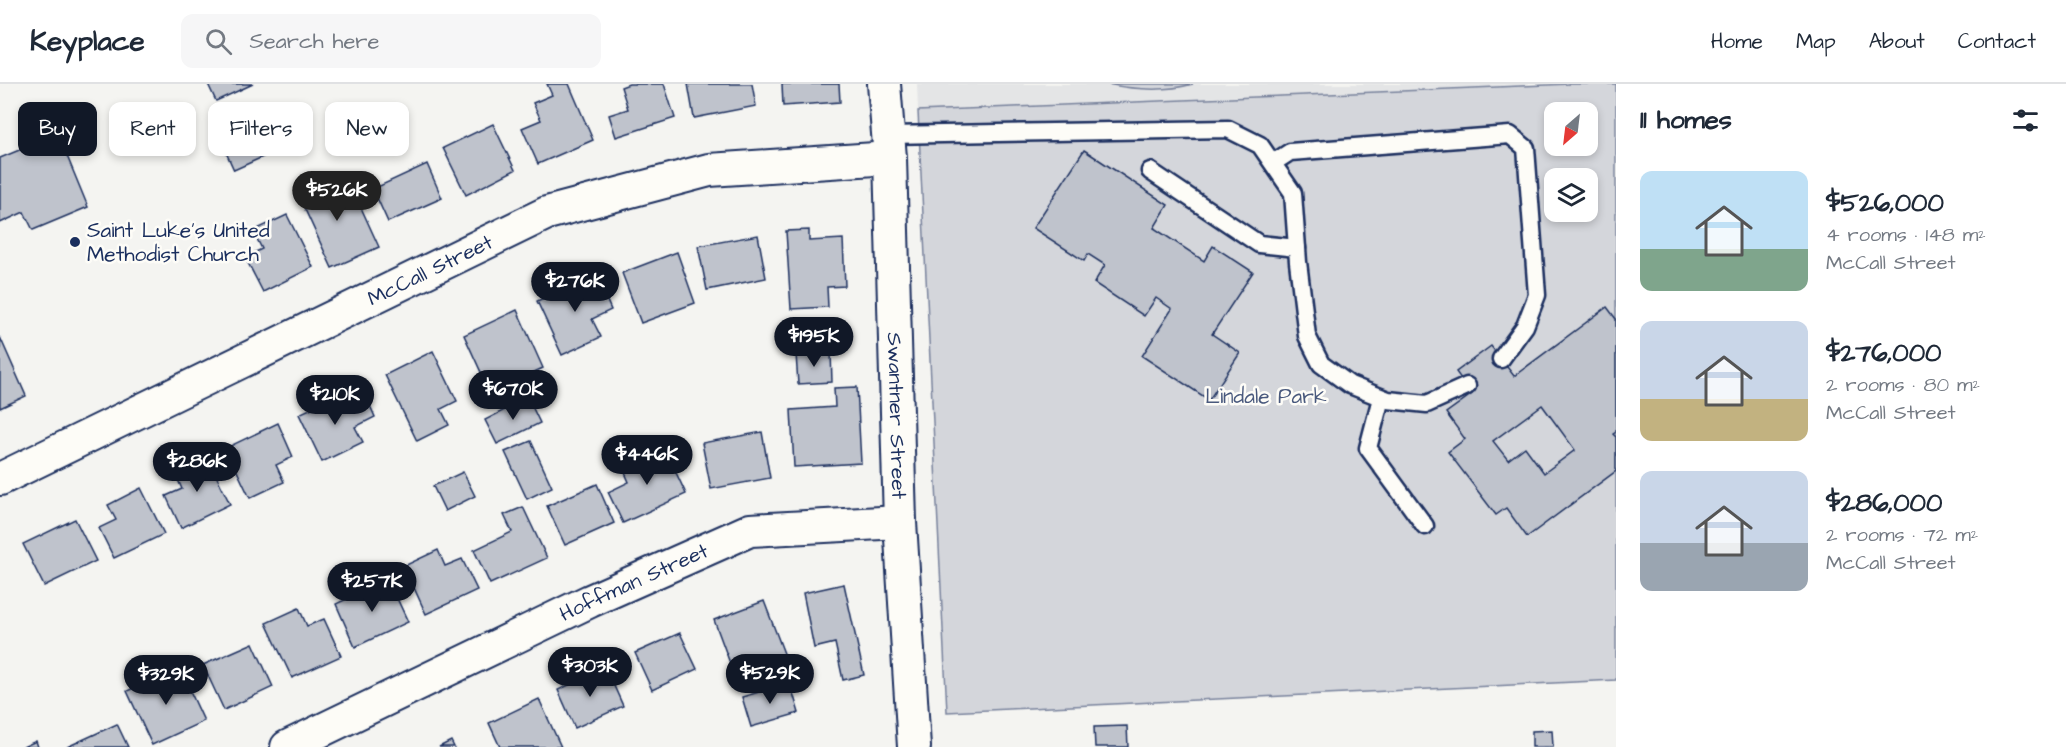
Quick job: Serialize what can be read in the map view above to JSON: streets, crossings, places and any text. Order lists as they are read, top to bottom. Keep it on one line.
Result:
{"streets":{"street":["McCall Street","Swantner Street","Hoffman Street"]},"crossings":[["McCall Street","Swantner Street"],["Swantner Street","Hoffman Street"]],"parks":["Lindale Park"],"places":["Saint Luke's United Methodist Church"],"north":"bottom left","page":{"header":"Keyplace","search":"Search here","nav":["Home","Map","About","Contact"],"heading":"11 homes","chip":["Buy","Rent","Filters","New"],"list":[{"name":"$526,000","note":"4 rooms · 148 m² · McCall Street"},{"name":"$276,000","note":"2 rooms · 80 m² · McCall Street"},{"name":"$286,000","note":"2 rooms · 72 m² · McCall Street"}],"price":["$526K","$276K","$195K","$670K","$210K","$446K","$286K","$257K","$303K","$529K","$329K"]}}
